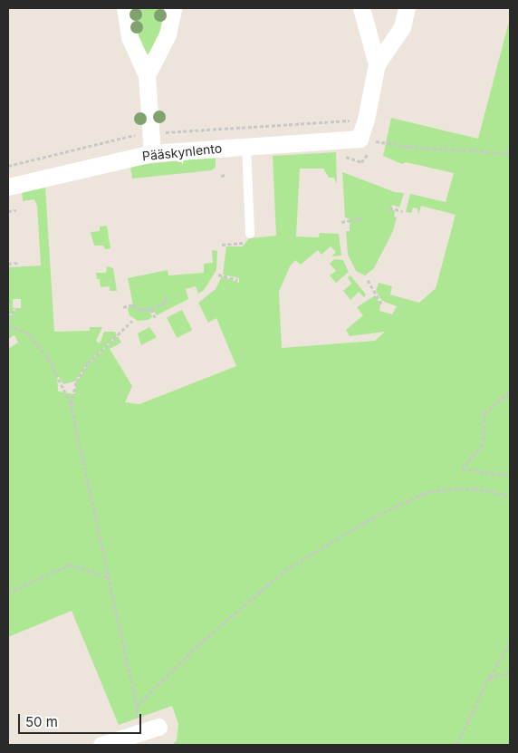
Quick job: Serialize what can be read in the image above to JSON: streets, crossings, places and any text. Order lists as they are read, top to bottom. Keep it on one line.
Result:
{"streets":{"street":["Pääskynlento"]},"scale_bar":"50 m"}
